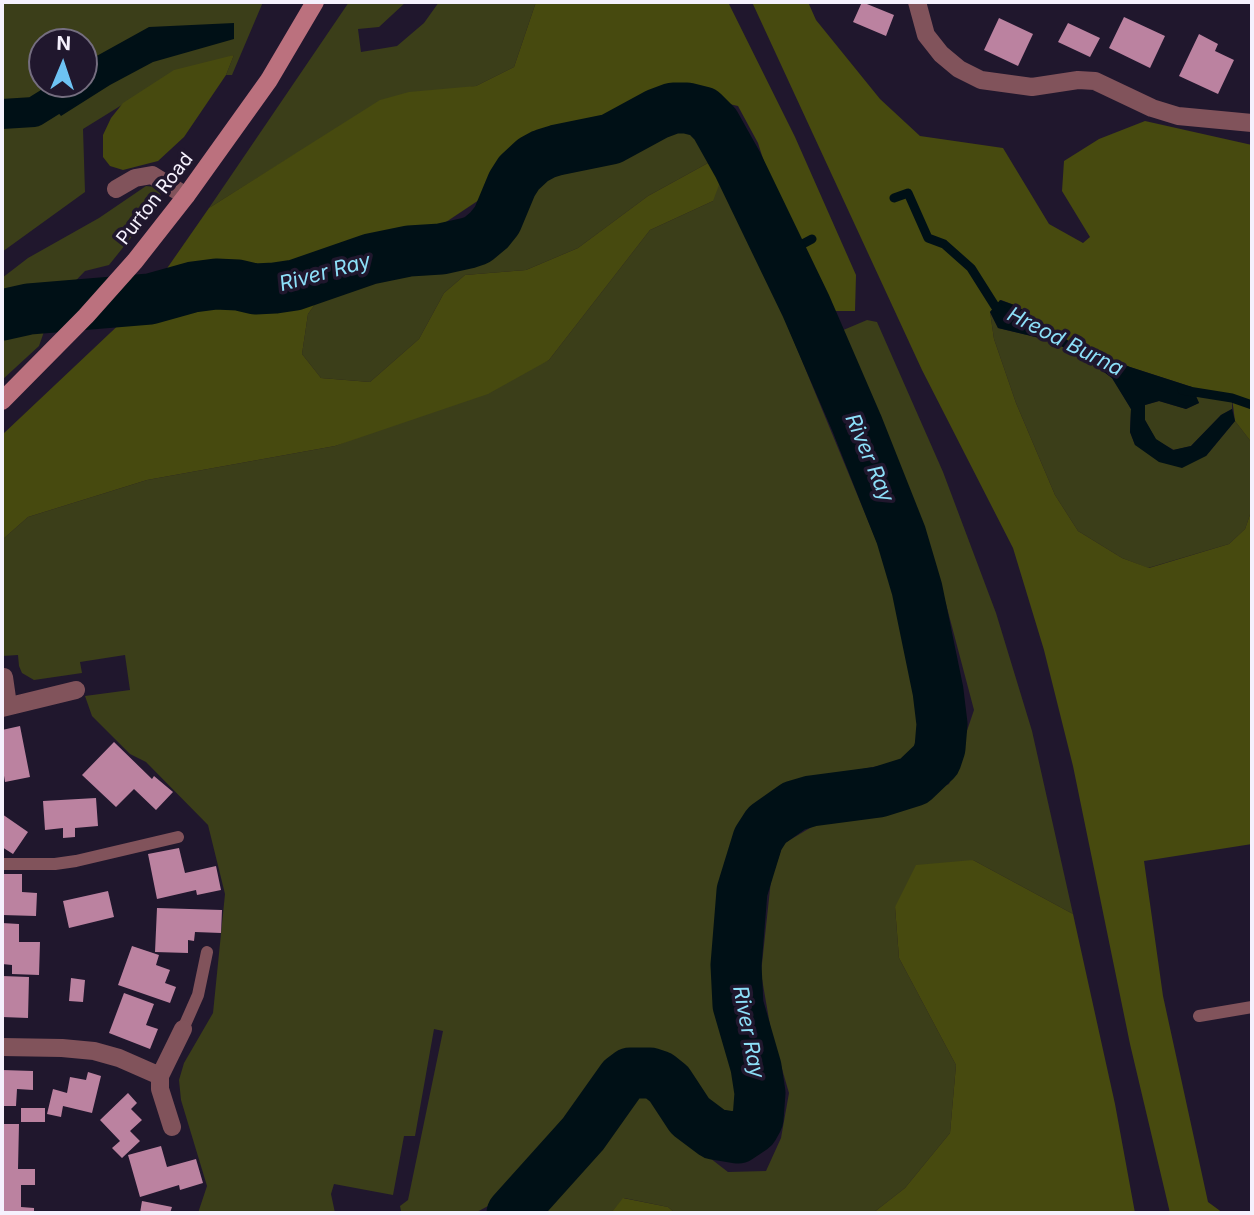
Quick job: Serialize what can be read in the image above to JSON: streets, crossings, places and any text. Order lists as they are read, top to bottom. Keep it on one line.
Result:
{"streets":{"main road":["Purton Road"]},"water":["River Ray","Hreod Burna"],"north":"top"}
